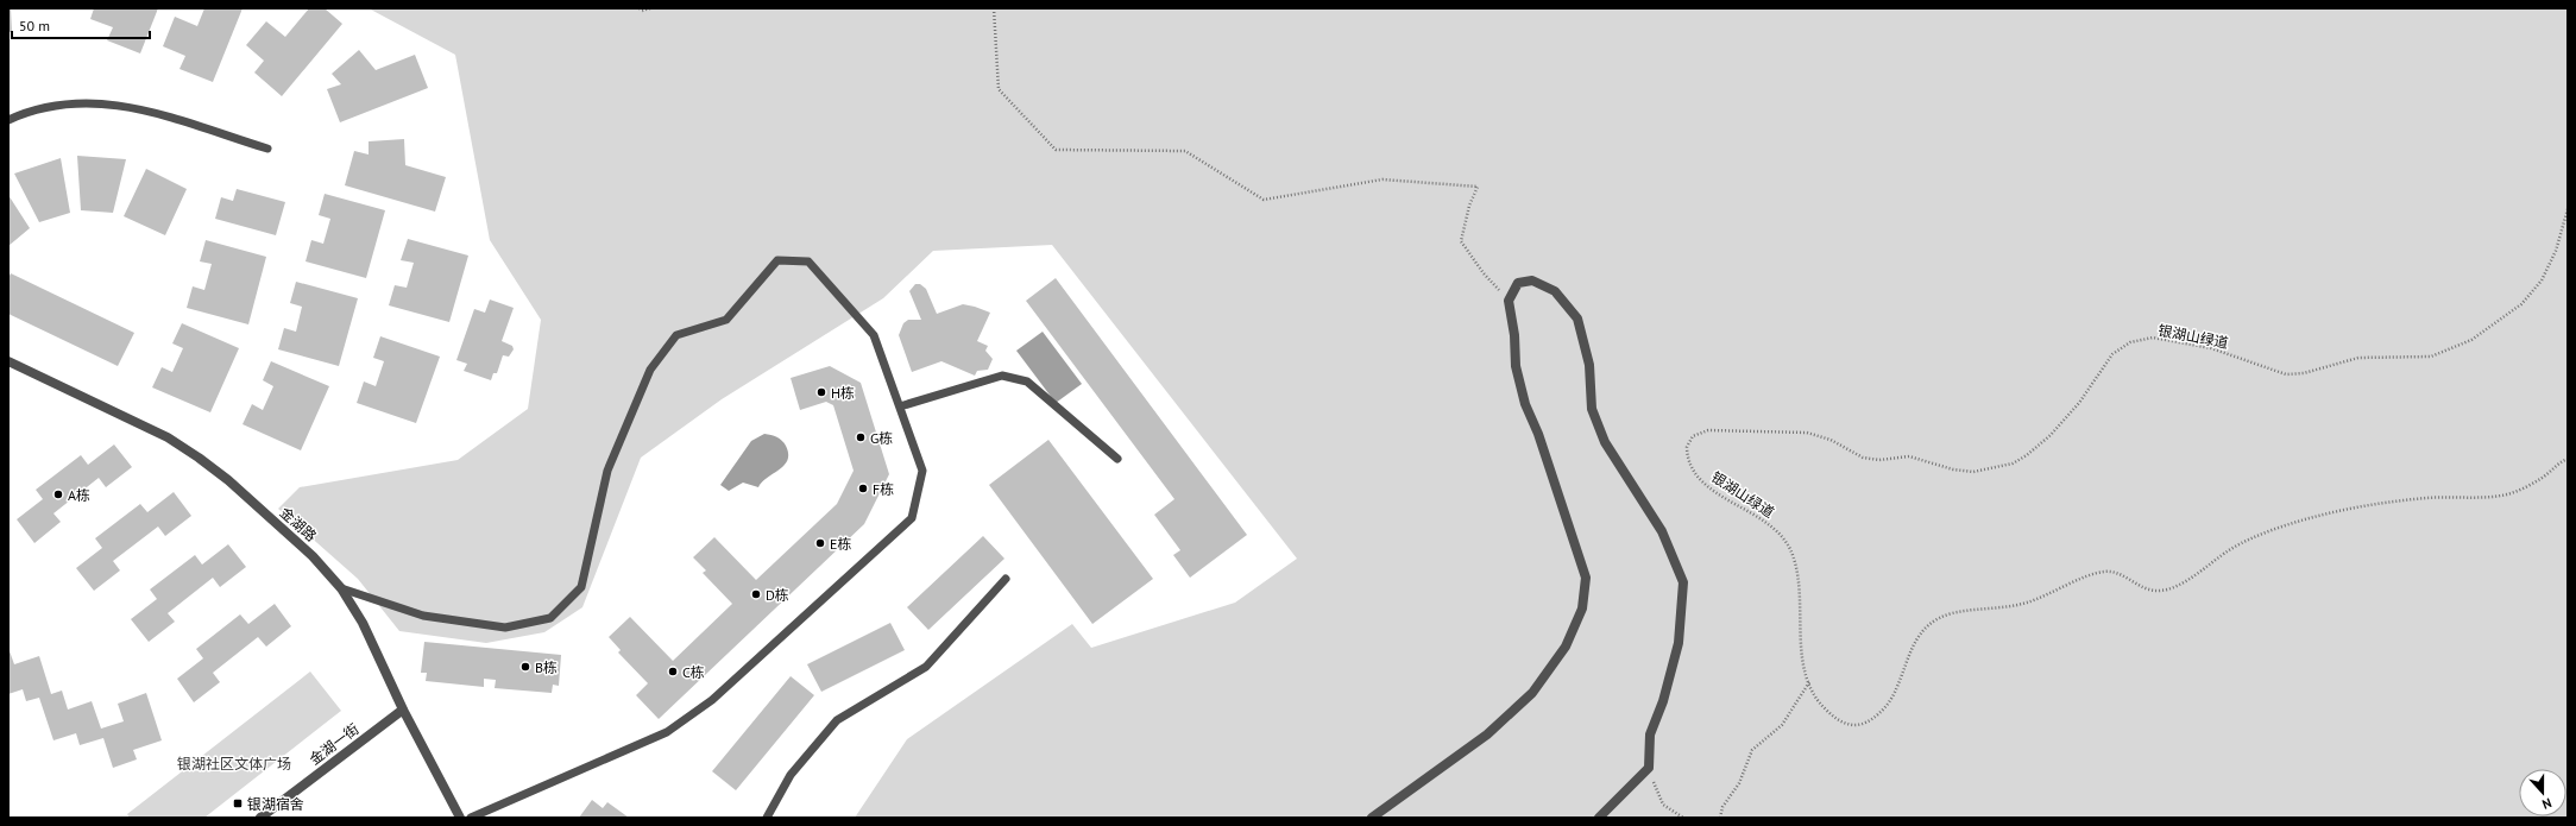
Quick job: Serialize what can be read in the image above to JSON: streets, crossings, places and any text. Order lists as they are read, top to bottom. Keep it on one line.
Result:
{"streets":{"street":["金湖路","金湖一街"],"path":["银湖山绿道"]},"crossings":[["金湖路","金湖一街"]],"parks":["银湖社区文体广场"],"places":{"other":["H栋","G栋","F栋","A栋","E栋","D栋","B栋","C栋"],"transit":["银湖宿舍"]},"scale_bar":"50 m","north":"bottom"}
